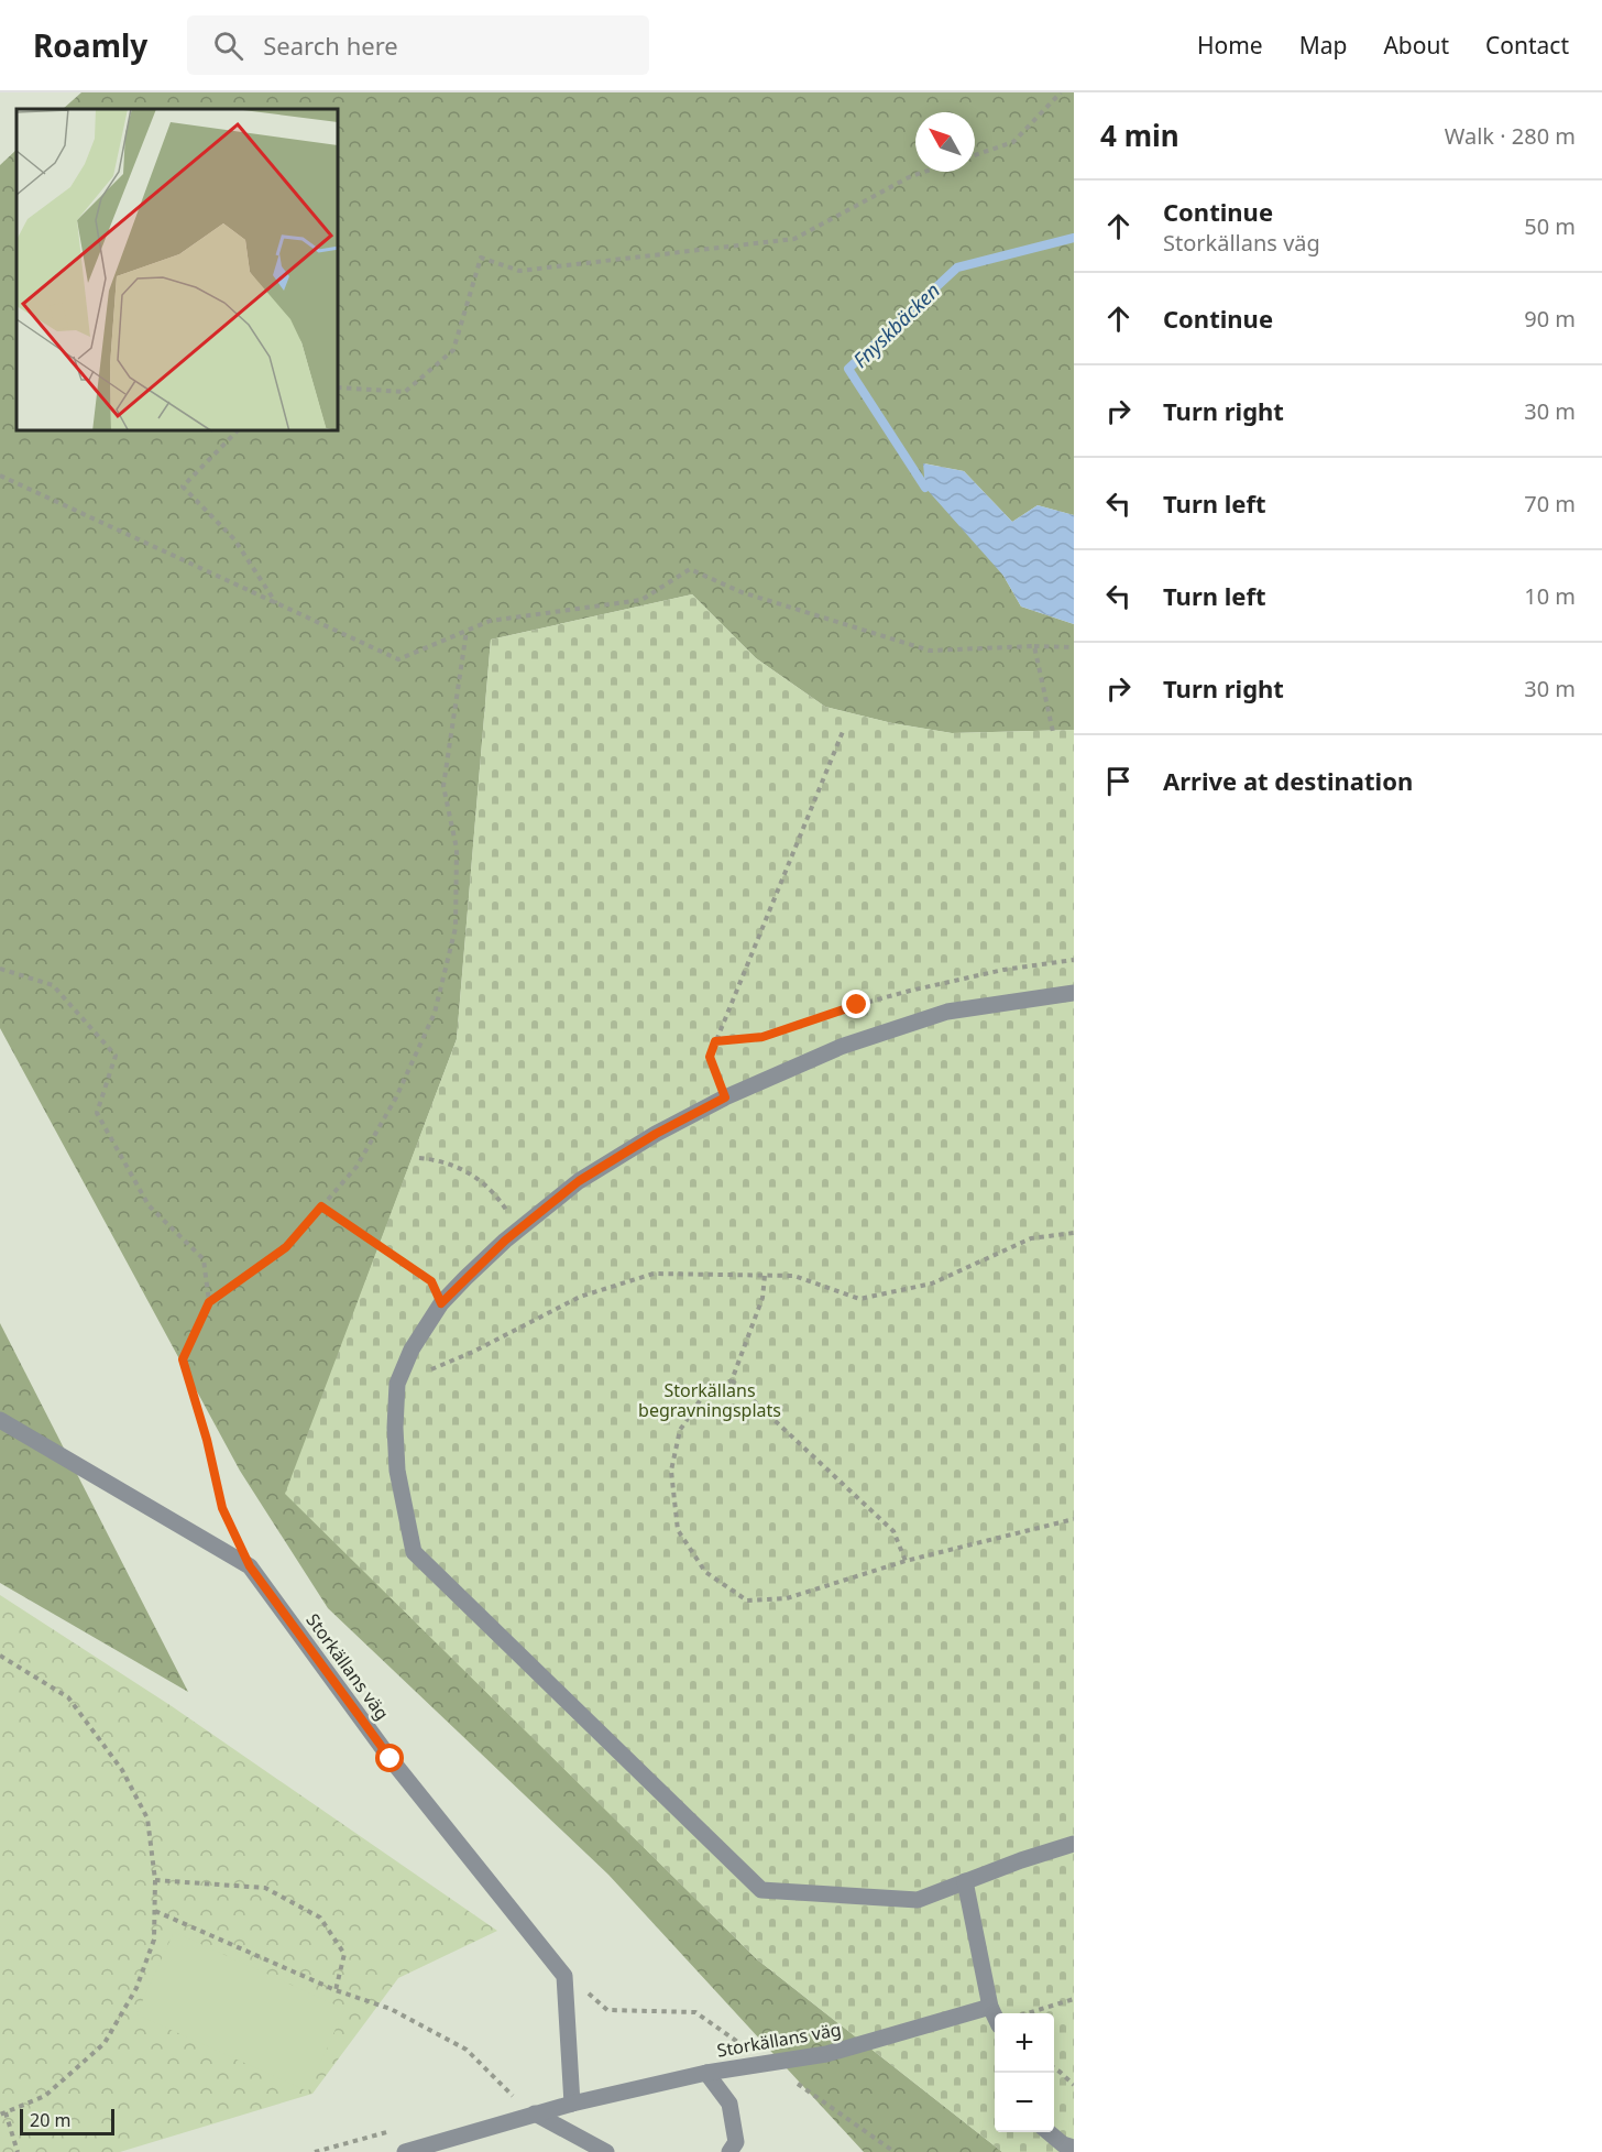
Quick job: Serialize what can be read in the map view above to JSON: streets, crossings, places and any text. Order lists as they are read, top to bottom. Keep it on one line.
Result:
{"streets":{"street":["Storkällans väg"]},"water":["Fnyskbäcken"],"parks":["Storkällans begravningsplats"],"scale_bar":"20 m","north":"top left","page":{"header":"Roamly","search":"Search here","nav":["Home","Map","About","Contact"],"heading":["4 min","Walk · 280 m"],"list":[["Continue","Storkällans väg","50 m"],["Continue","90 m"],["Turn right","30 m"],["Turn left","70 m"],["Turn left","10 m"],["Turn right","30 m"],"Arrive at destination"],"map_buttons":["+","−"],"scale":"20 m"}}
